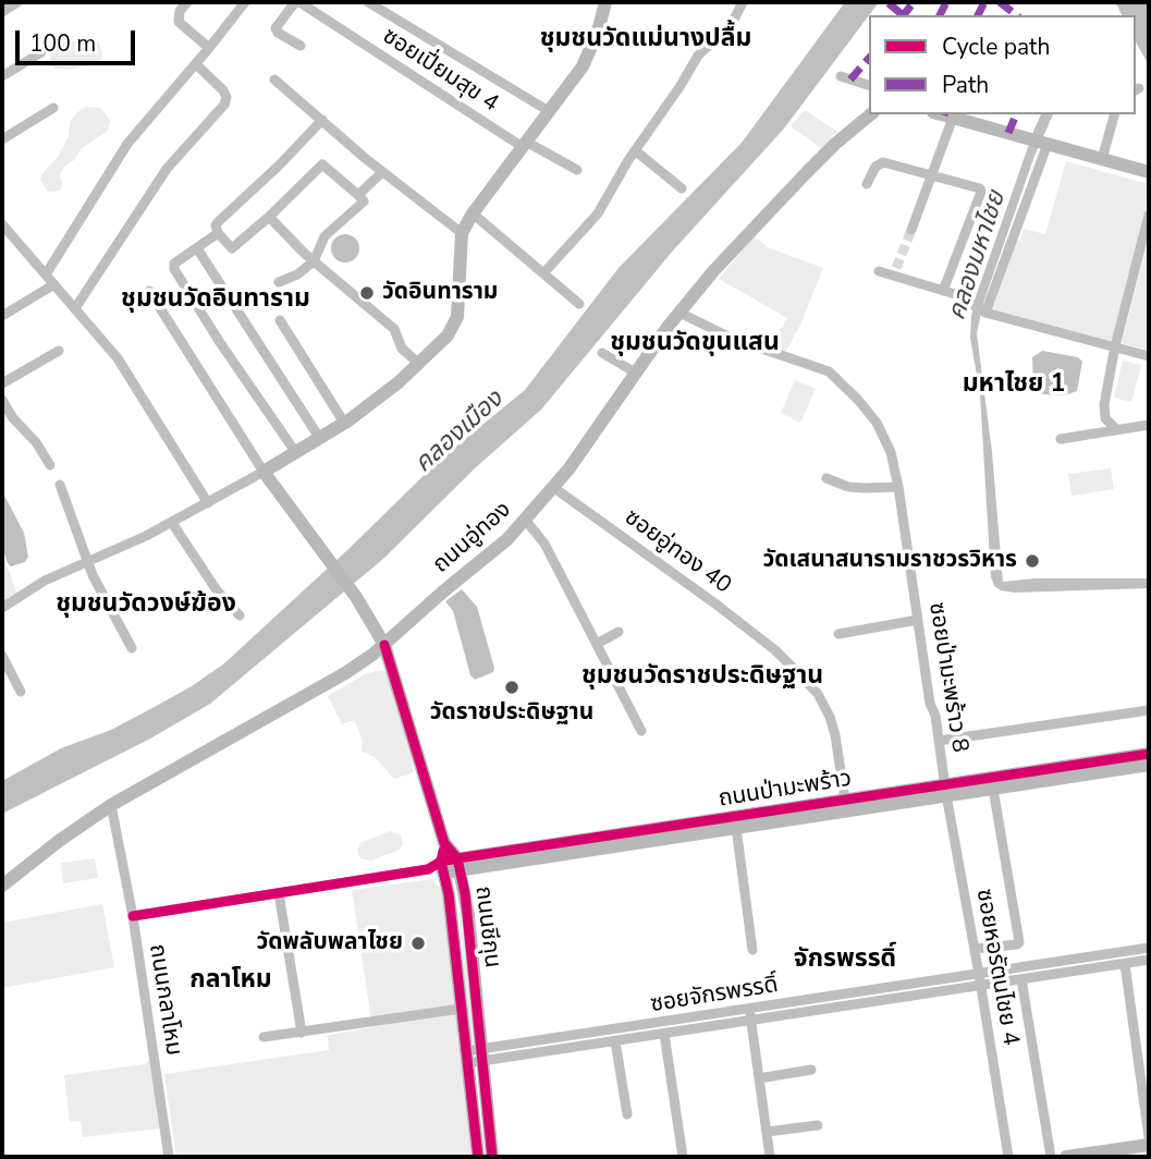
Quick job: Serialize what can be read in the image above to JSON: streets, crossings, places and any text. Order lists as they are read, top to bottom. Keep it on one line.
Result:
{"streets":{"main road":["ถนนอู่ทอง","ถนนป่ามะพร้าว","ถนนชีกุน"],"street":["ซอยเปี่ยมสุข 4","ซอยอู่ทอง 40","ซอยป่ามะพร้าว 8","ซอยหอรัตนไชย 4","ซอยจักรพรรดิ์","ถนนกลาโหม"]},"crossings":[["ถนนอู่ทอง","ซอยอู่ทอง 40"],["ถนนอู่ทอง","ซอยป่ามะพร้าว 8"],["ถนนอู่ทอง","ถนนชีกุน"],["ถนนอู่ทอง","ถนนกลาโหม"],["ซอยอู่ทอง 40","ถนนป่ามะพร้าว"],["ซอยป่ามะพร้าว 8","ถนนป่ามะพร้าว"],["ซอยป่ามะพร้าว 8","ซอยหอรัตนไชย 4"],["ถนนป่ามะพร้าว","ถนนชีกุน"],["ถนนป่ามะพร้าว","ซอยหอรัตนไชย 4"],["ถนนป่ามะพร้าว","ถนนกลาโหม"],["ถนนชีกุน","ซอยจักรพรรดิ์"],["ซอยหอรัตนไชย 4","ซอยจักรพรรดิ์"]],"districts":["ชุมชนวัดแม่นางปลื้ม","ชุมชนวัดอินทาราม","ชุมชนวัดขุนแสน","มหาไชย 1","ชุมชนวัดวงษ์ฆ้อง","ชุมชนวัดราชประดิษฐาน","จักรพรรดิ์","กลาโหม"],"water":["คลองมหาไชย","คลองเมือง"],"places":["วัดอินทาราม","วัดเสนาสนารามราชวรวิหาร","วัดราชประดิษฐาน","วัดพลับพลาไชย"],"legend":["Cycle path","Path"],"scale_bar":"100 m"}
